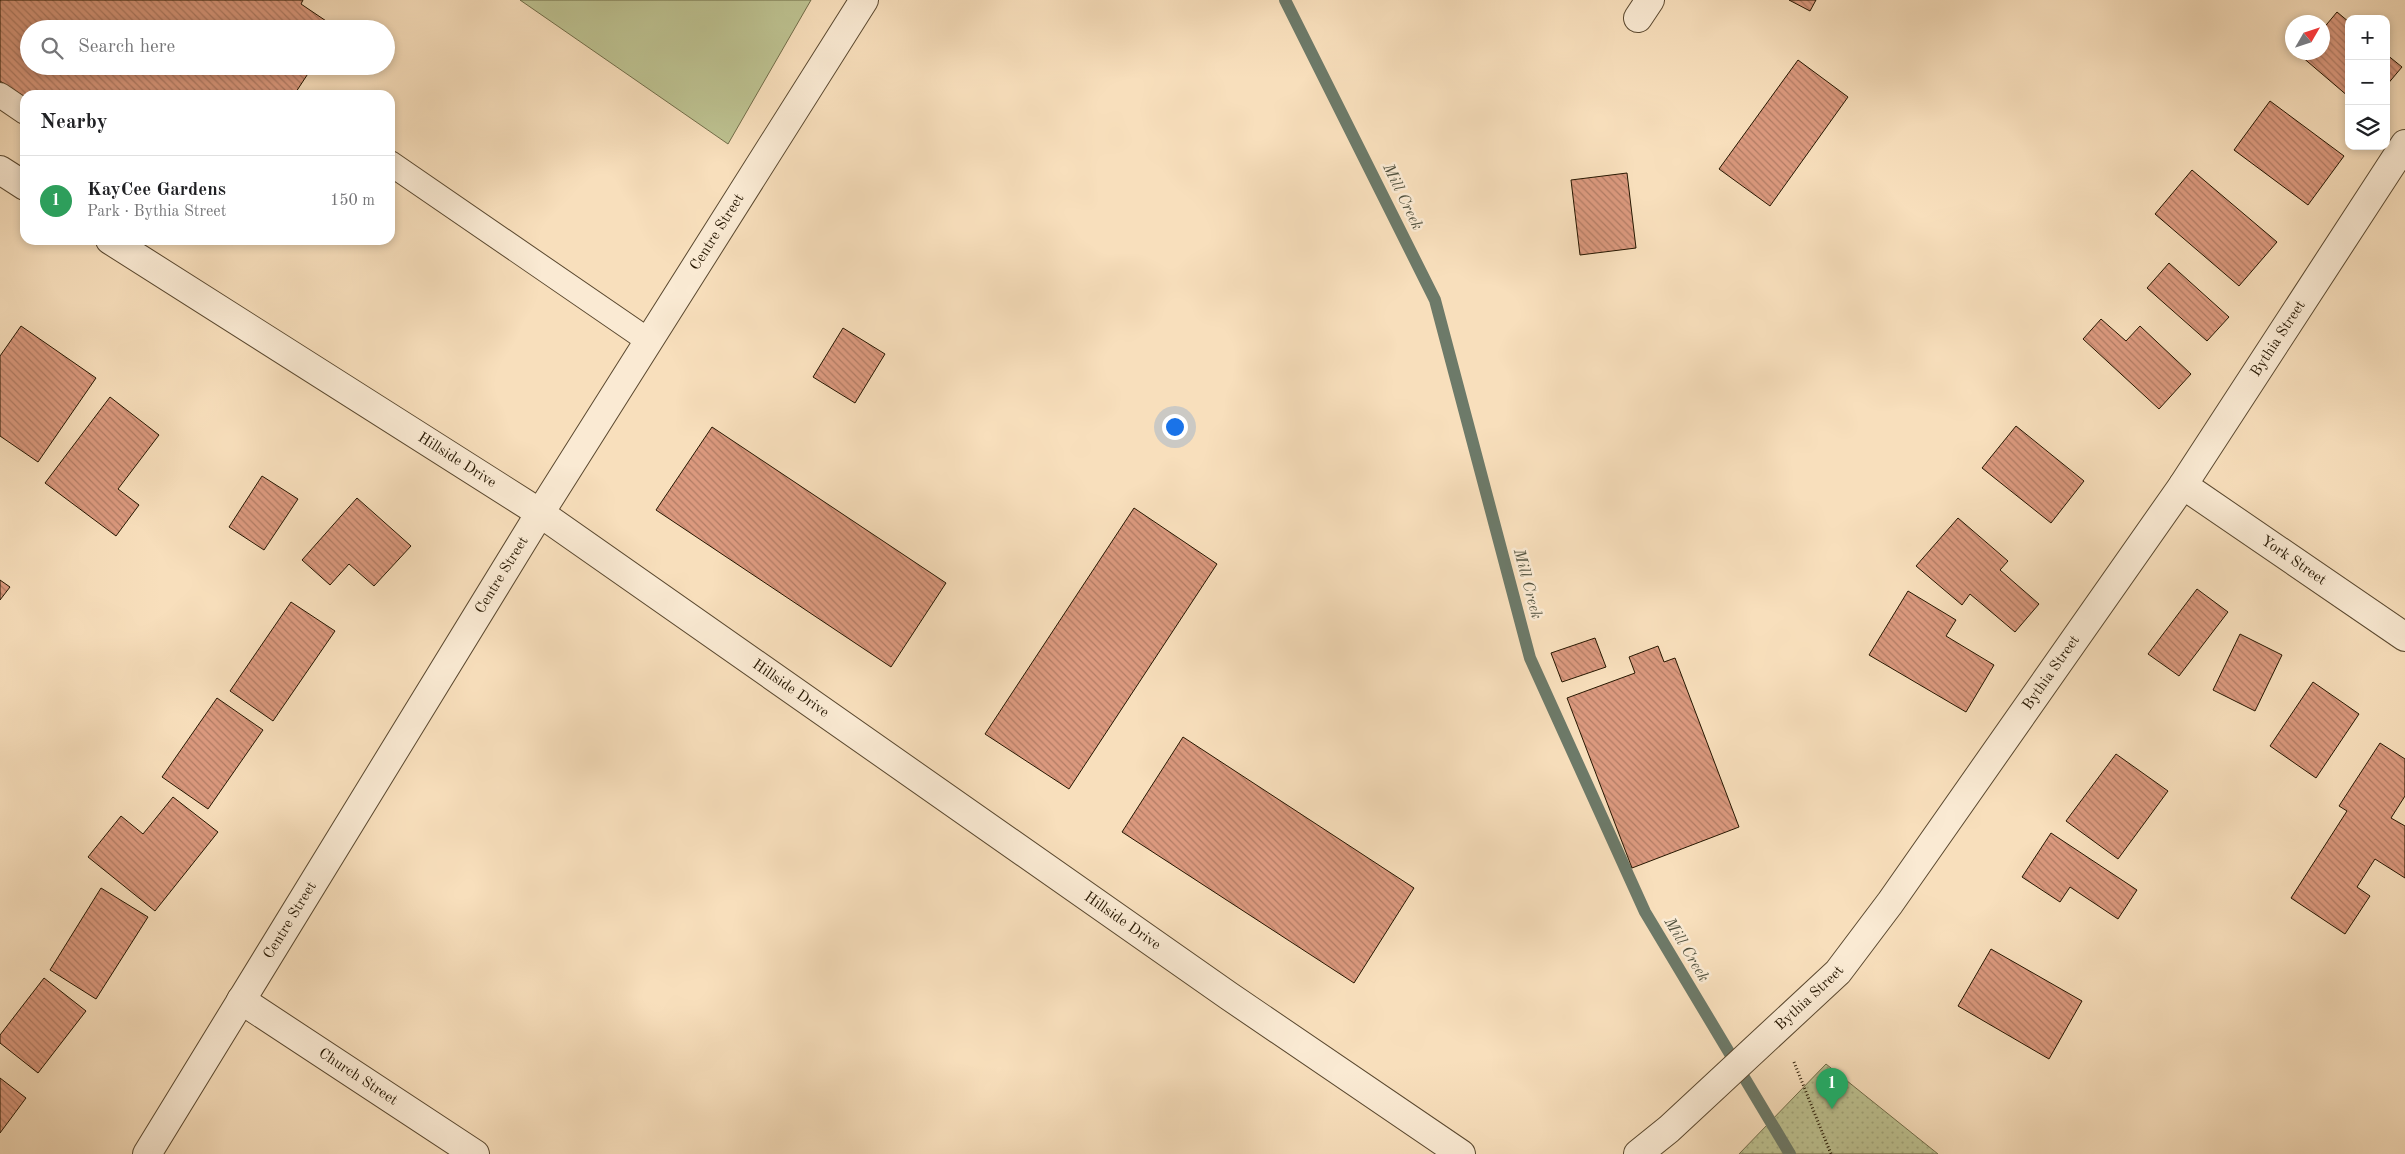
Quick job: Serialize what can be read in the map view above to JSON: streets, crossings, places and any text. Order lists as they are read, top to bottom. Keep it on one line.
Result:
{"streets":{"street":["Centre Street","Bythia Street","Hillside Drive","York Street","Church Street"]},"crossings":[["Centre Street","Hillside Drive"],["Centre Street","Church Street"],["Bythia Street","York Street"]],"water":["Mill Creek"],"north":"top right","page":{"map_buttons":["+","−"],"search":"Search here","heading":"Nearby","list":[{"mark":"1","name":"KayCee Gardens","note":"Park · Bythia Street","value":"150 m"}],"pins":"1"}}
